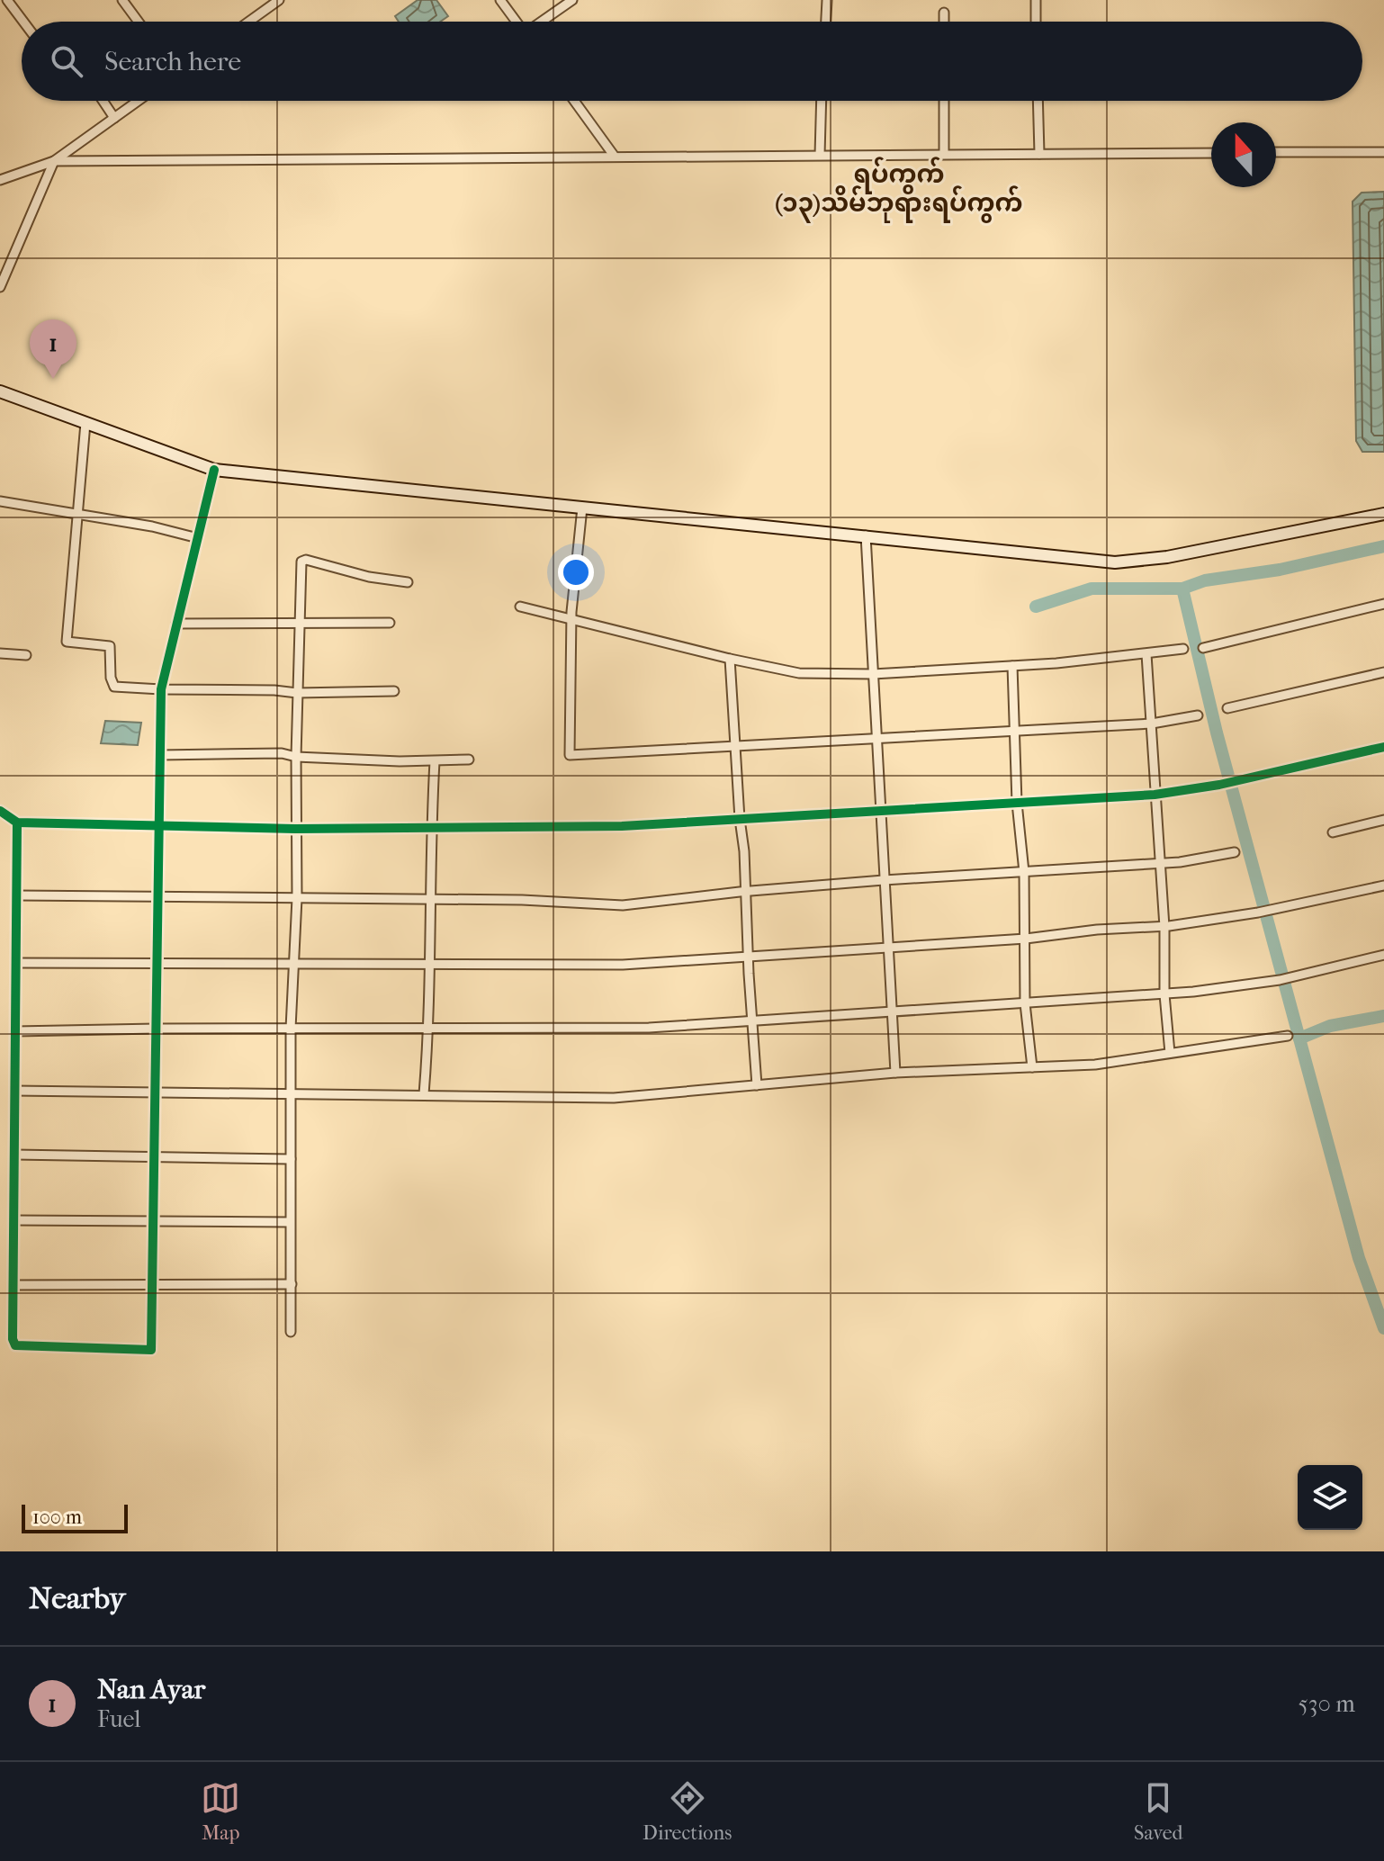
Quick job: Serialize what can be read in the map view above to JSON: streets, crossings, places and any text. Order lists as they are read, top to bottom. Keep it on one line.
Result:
{"districts":["ရပ်ကွက် (၁၃)သိမ်ဘုရားရပ်ကွက်"],"scale_bar":"100 m","north":"top","page":{"search":"Search here","pins":"1","scale":"100 m","heading":"Nearby","list":[{"mark":"1","name":"Nan Ayar","note":"Fuel","value":"530 m"}],"nav":["Map","Directions","Saved"]}}
